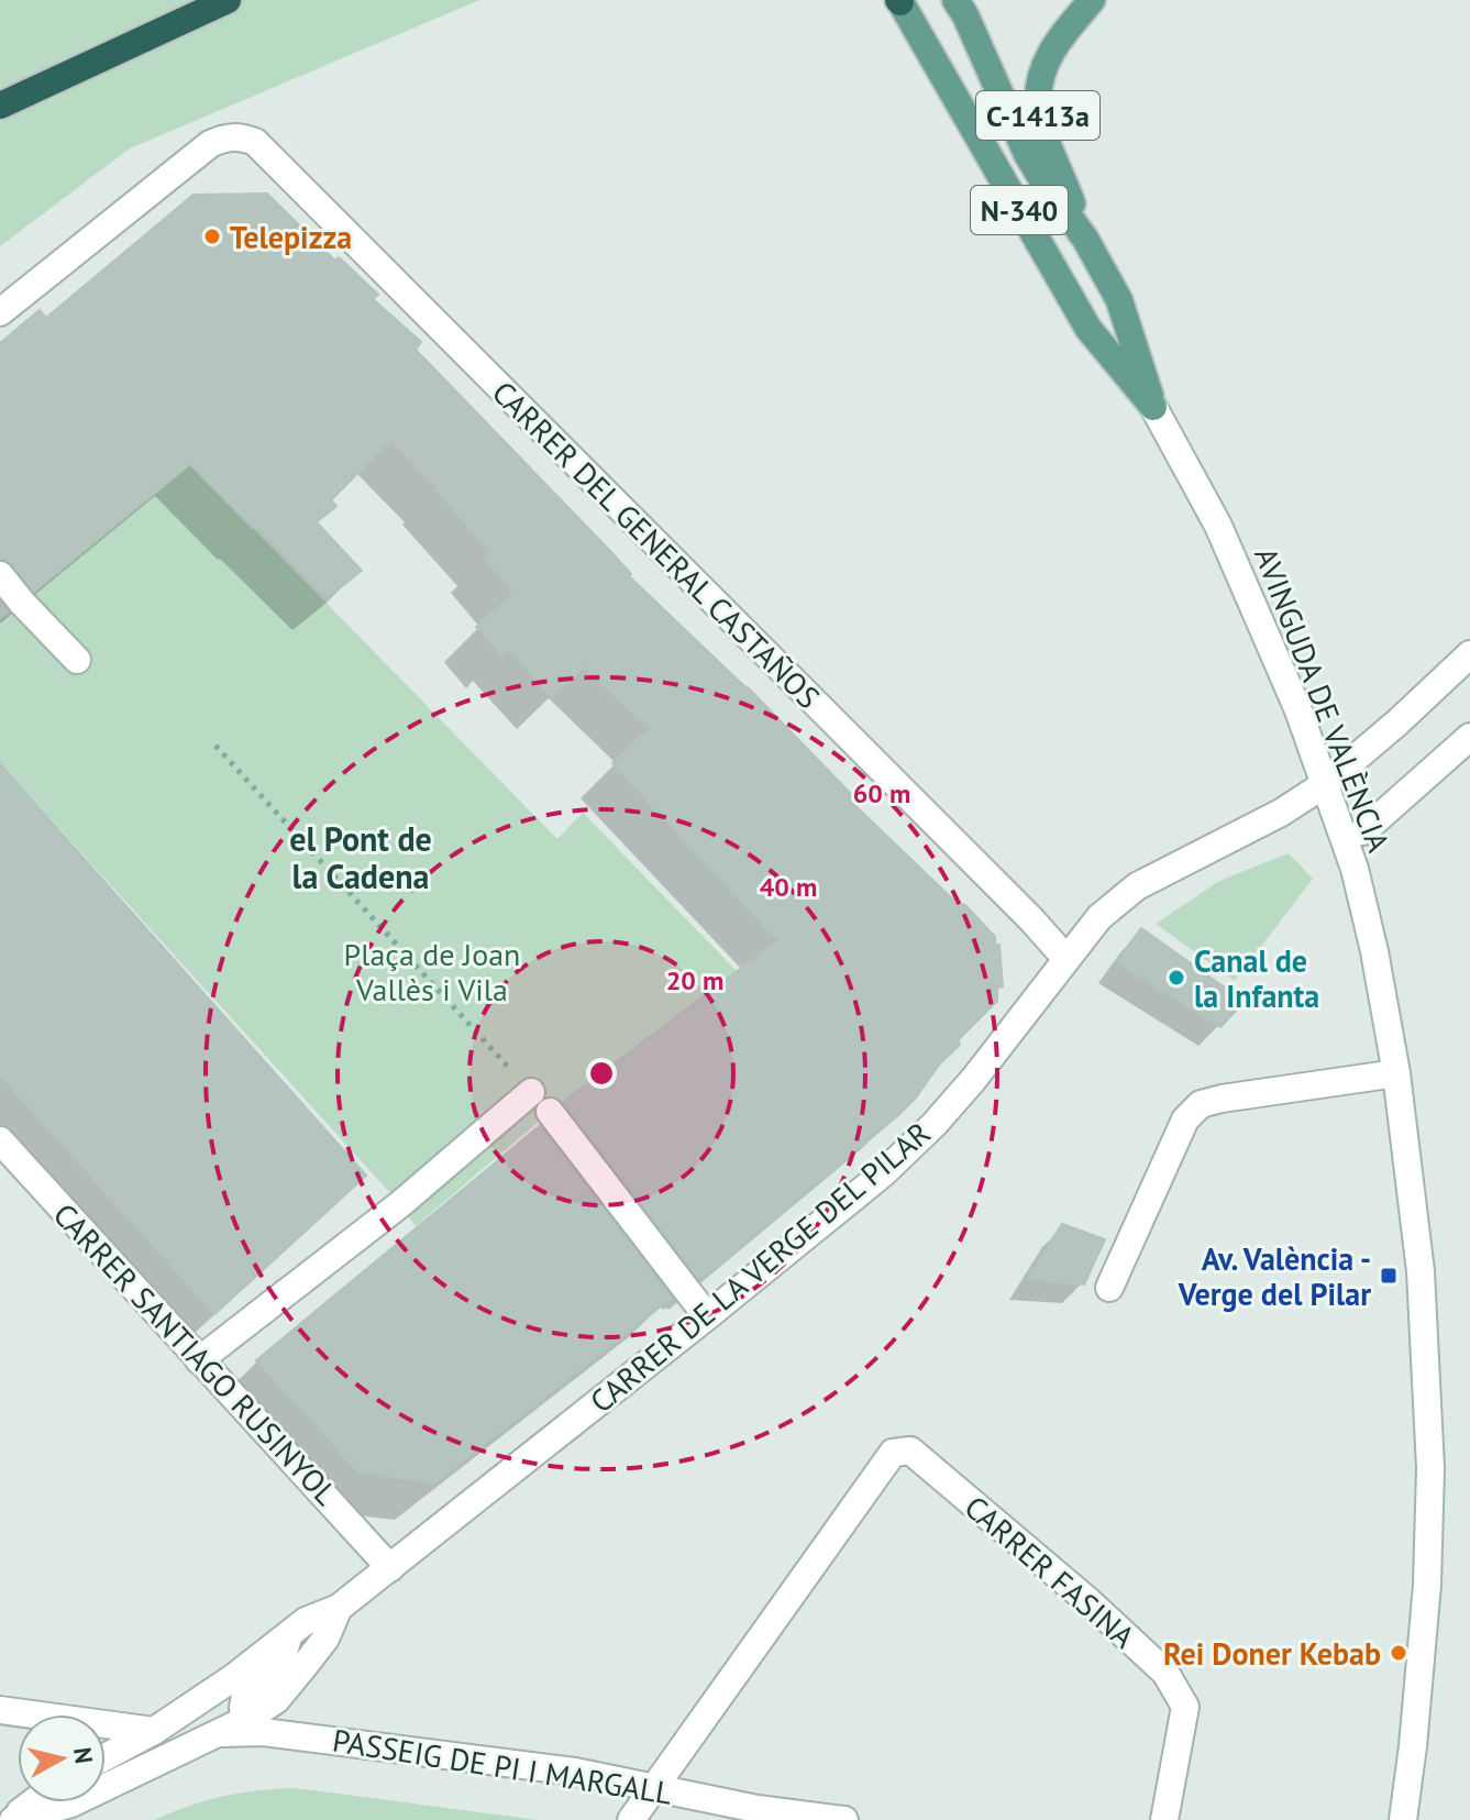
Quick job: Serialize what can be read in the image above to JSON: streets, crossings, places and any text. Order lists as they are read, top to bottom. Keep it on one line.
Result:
{"streets":{"main road":["C-1413a","N-340","AVINGUDA DE VALÈNCIA"],"street":["CARRER DEL GENERAL CASTAÑOS","CARRER DE LA VERGE DEL PILAR","CARRER SANTIAGO RUSINYOL","CARRER FASINA","PASSEIG DE PI I MARGALL"]},"crossings":[["C-1413a","AVINGUDA DE VALÈNCIA"],["CARRER DEL GENERAL CASTAÑOS","CARRER DE LA VERGE DEL PILAR"],["AVINGUDA DE VALÈNCIA","CARRER DE LA VERGE DEL PILAR"],["CARRER DE LA VERGE DEL PILAR","CARRER SANTIAGO RUSINYOL"],["CARRER DE LA VERGE DEL PILAR","PASSEIG DE PI I MARGALL"],["CARRER FASINA","PASSEIG DE PI I MARGALL"]],"districts":["el Pont de la Cadena"],"parks":["Plaça de Joan Vallès i Vila"],"places":{"other":["Telepizza","Canal de la Infanta","Rei Doner Kebab"],"transit":["Av. València - Verge del Pilar"]},"north":"right","rings":["60 m","40 m","20 m"]}
